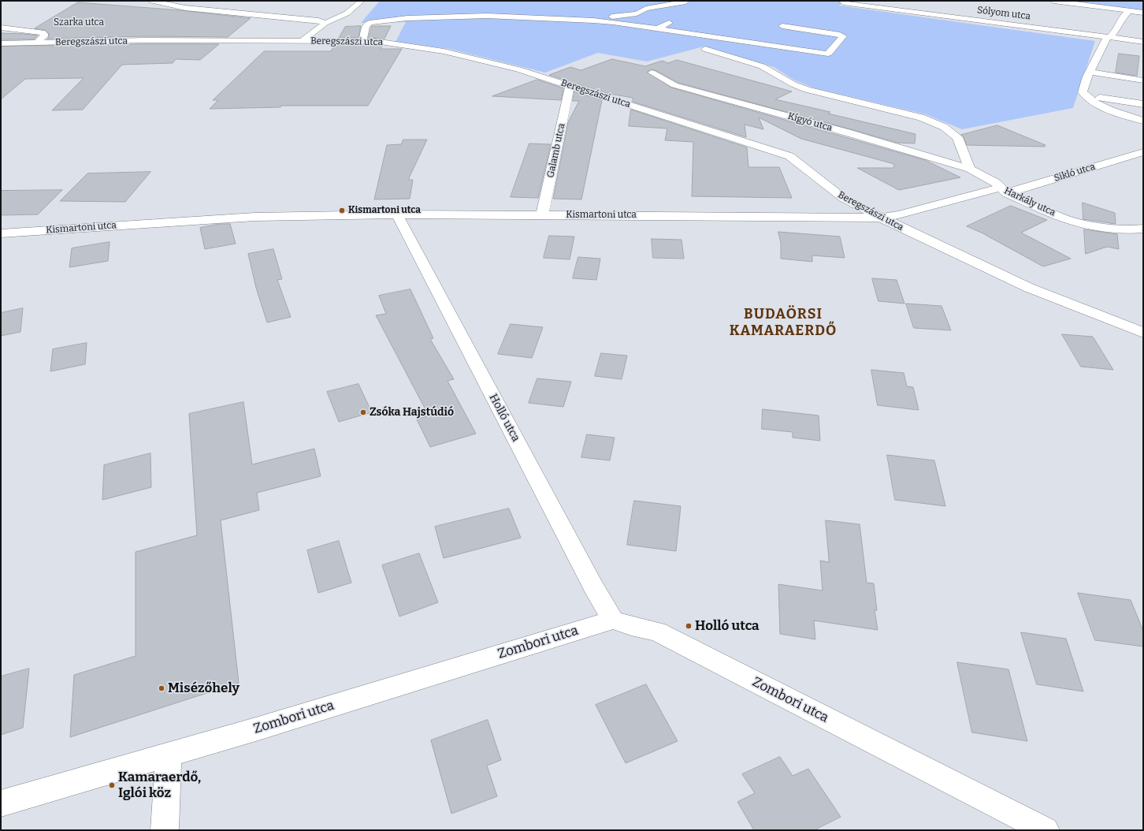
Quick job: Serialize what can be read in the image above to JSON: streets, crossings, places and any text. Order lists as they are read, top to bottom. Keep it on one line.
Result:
{"streets":{"street":["Sólyom utca","Szarka utca","Beregszászi utca","Kígyó utca","Galamb utca","Sikló utca","Harkály utca","Kismartoni utca","Holló utca","Zombori utca"]},"crossings":[["Szarka utca","Beregszászi utca"],["Beregszászi utca","Galamb utca"],["Beregszászi utca","Harkály utca"],["Beregszászi utca","Kismartoni utca"],["Kígyó utca","Sikló utca"],["Kígyó utca","Harkály utca"],["Galamb utca","Kismartoni utca"],["Sikló utca","Harkály utca"],["Harkály utca","Kismartoni utca"],["Kismartoni utca","Holló utca"],["Holló utca","Zombori utca"]],"districts":["BUDAÖRSI KAMARAERDŐ"],"places":["Kismartoni utca","Zsóka Hajstúdió","Holló utca","Misézőhely","Kamaraerdő, Iglói köz"]}
